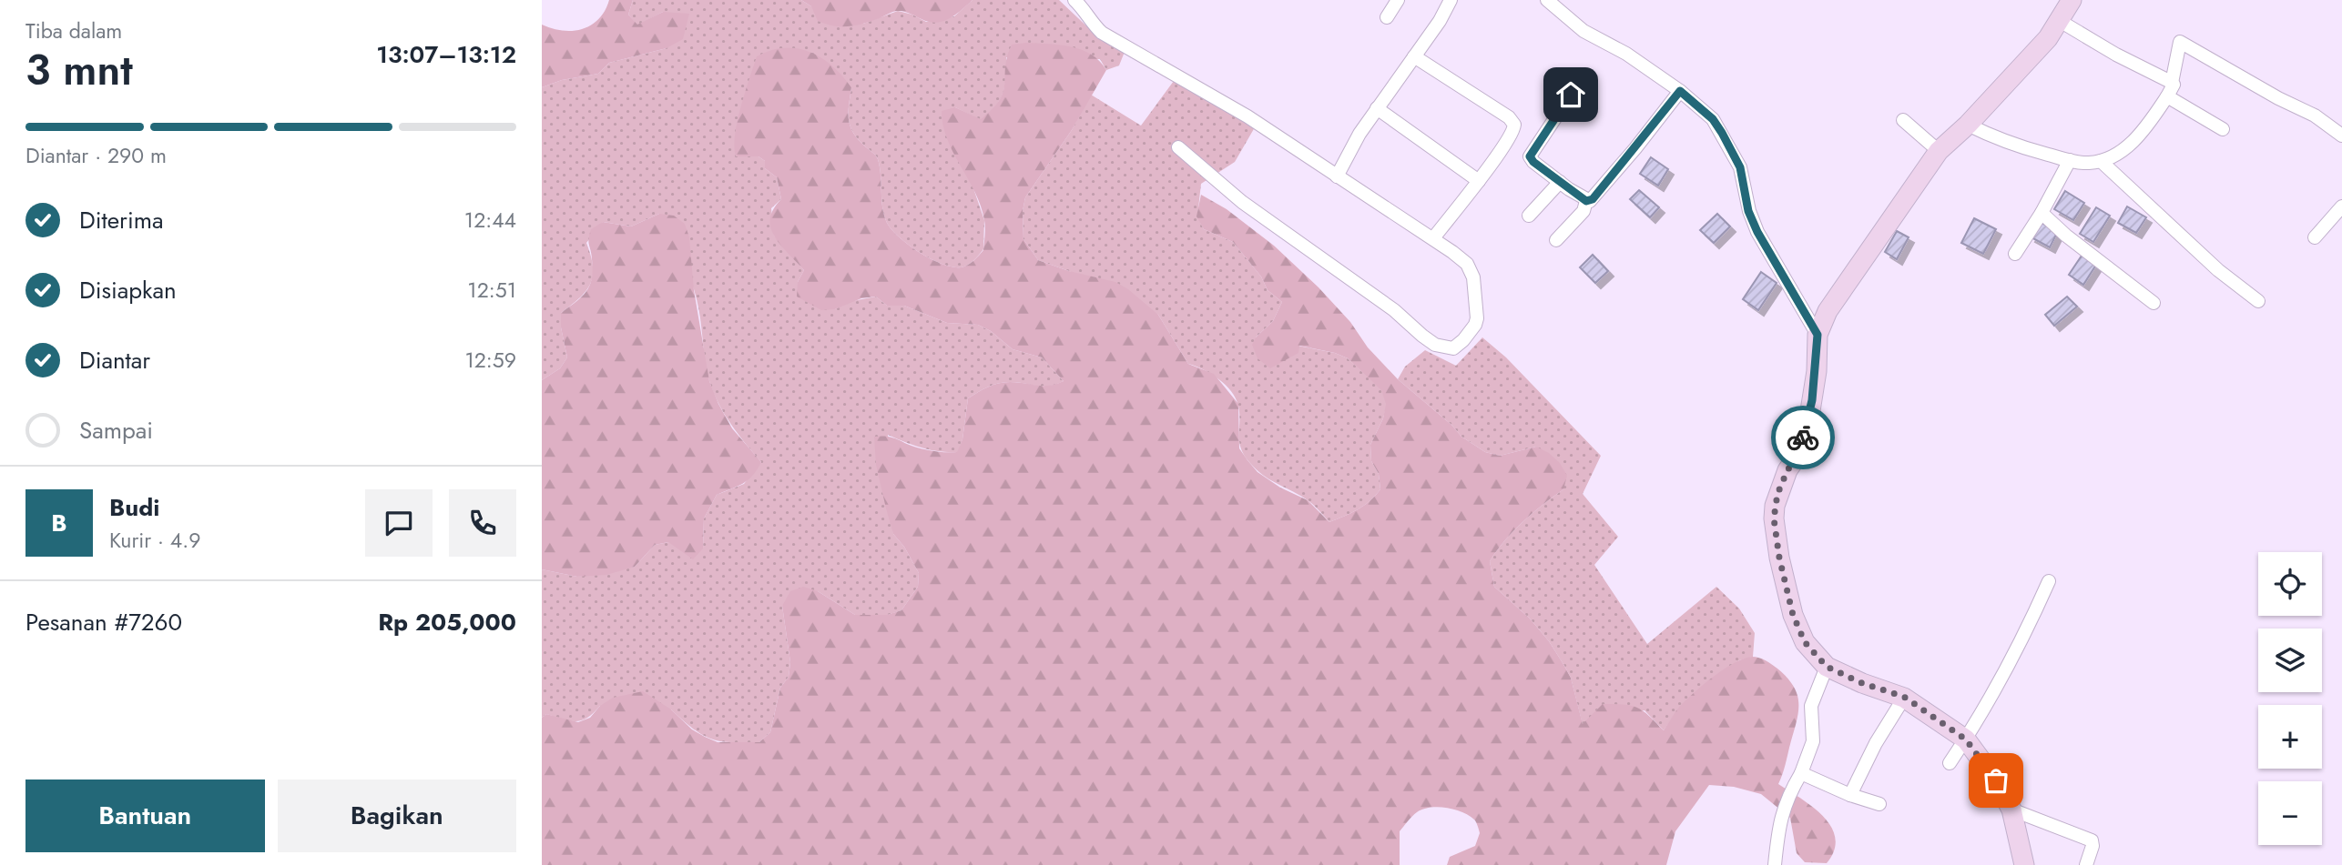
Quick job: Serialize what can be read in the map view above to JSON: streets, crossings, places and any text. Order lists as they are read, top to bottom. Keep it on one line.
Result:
{"page":{"heading":["3 mnt","Tiba dalam","13:07–13:12"],"panel":["Budi","Kurir · 4.9","Pesanan #7260","Rp 205,000"],"bar":"Diantar · 290 m","list":[["Diterima","12:44"],["Disiapkan","12:51"],["Diantar","12:59"],"Sampai"],"round":"B","map_buttons":["+","−"],"buttons":["Bantuan","Bagikan"]}}
